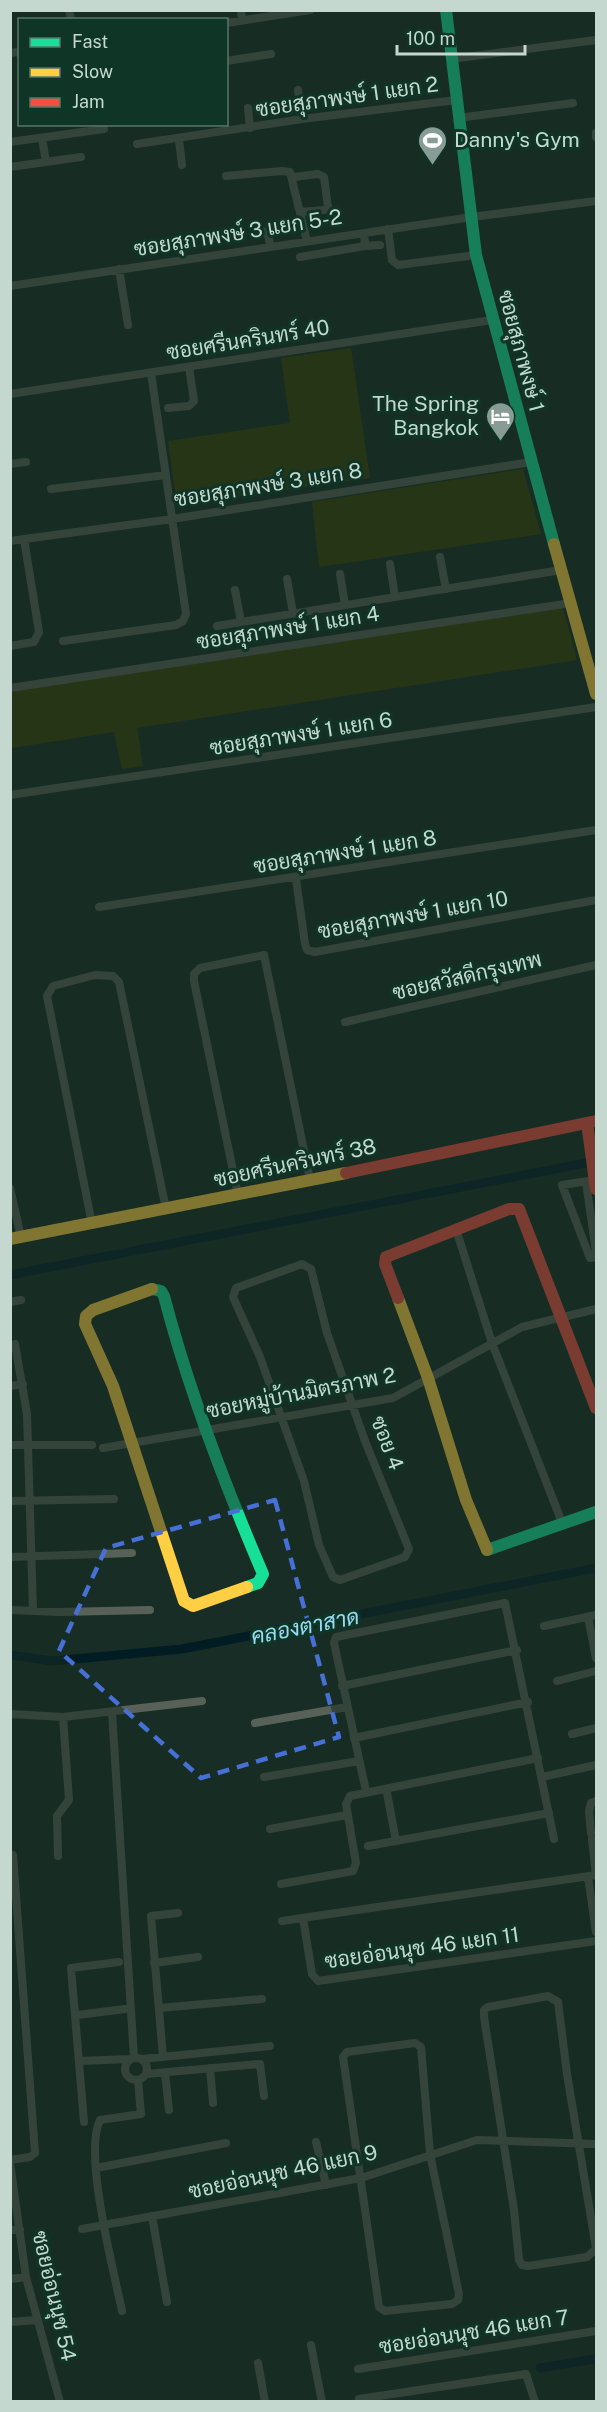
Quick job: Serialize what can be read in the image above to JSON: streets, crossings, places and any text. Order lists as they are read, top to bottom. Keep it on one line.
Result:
{"streets":{"street":["ซอยสุภาพงษ์ 1 แยก 2","ซอยสุภาพงษ์ 3 แยก 5-2","ซอยศรีนครินทร์ 40","ซอยสุภาพงษ์ 1","ซอยสุภาพงษ์ 3 แยก 8","ซอยสุภาพงษ์ 1 แยก 4","ซอยสุภาพงษ์ 1 แยก 6","ซอยสุภาพงษ์ 1 แยก 8","ซอยสุภาพงษ์ 1 แยก 10","ซอยสวัสดีกรุงเทพ","ซอยศรีนครินทร์ 38","ซอยหมู่บ้านมิตรภาพ 2","ซอย 4","ซอยอ่อนนุช 46 แยก 11","ซอยอ่อนนุช 46 แยก 9","ซอยอ่อนนุช 54","ซอยอ่อนนุช 46 แยก 7"]},"crossings":[["ซอยสุภาพงษ์ 1 แยก 2","ซอยสุภาพงษ์ 1"],["ซอยสุภาพงษ์ 3 แยก 5-2","ซอยสุภาพงษ์ 1"],["ซอยศรีนครินทร์ 40","ซอยสุภาพงษ์ 1"],["ซอยสุภาพงษ์ 1","ซอยสุภาพงษ์ 3 แยก 8"],["ซอยสุภาพงษ์ 1","ซอยสุภาพงษ์ 1 แยก 4"],["ซอยสุภาพงษ์ 1 แยก 8","ซอยสุภาพงษ์ 1 แยก 10"],["ซอยหมู่บ้านมิตรภาพ 2","ซอย 4"]],"water":["คลองตาสาด"],"places":{"sports":["Danny's Gym"],"hotel":["The Spring Bangkok"]},"legend":["Fast","Slow","Jam"],"scale_bar":"100 m"}
